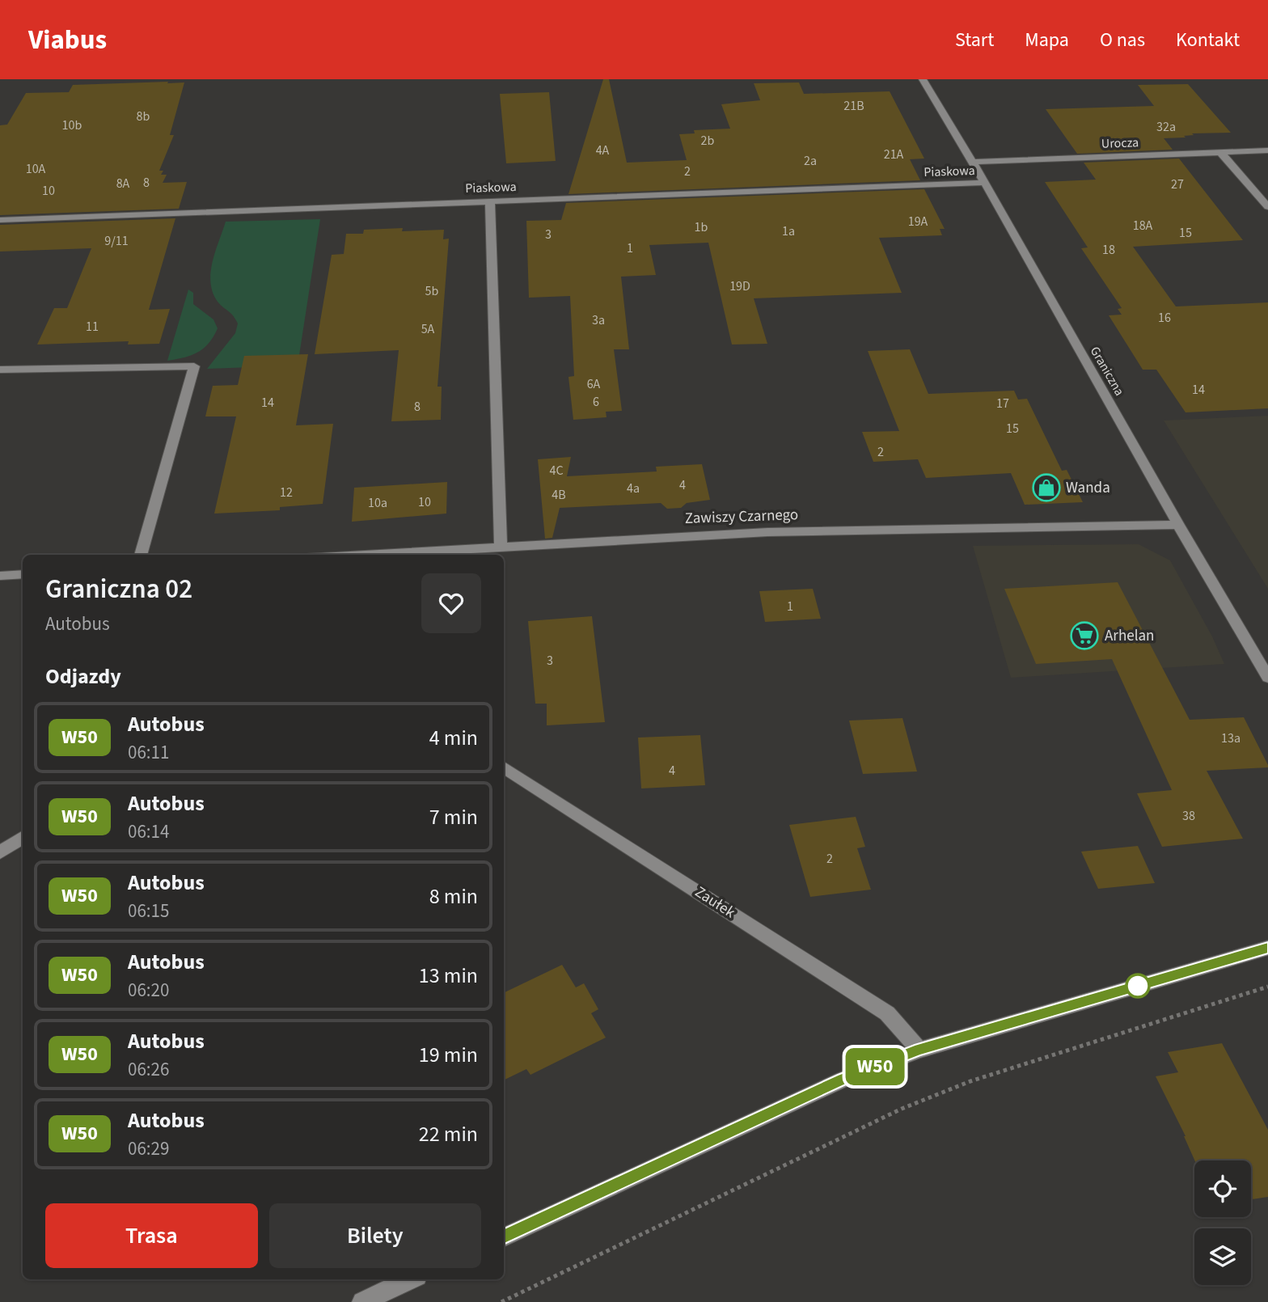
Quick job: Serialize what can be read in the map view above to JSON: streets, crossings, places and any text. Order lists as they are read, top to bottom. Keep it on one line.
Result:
{"streets":{"street":["Urocza","Piaskowa","Graniczna","Zawiszy Czarnego","Zaułek"]},"crossings":[["Urocza","Graniczna"],["Piaskowa","Graniczna"],["Graniczna","Zawiszy Czarnego"]],"places":{"shop":["Wanda"],"supermarket":["Arhelan"]},"lines":["bus line W50"],"house_numbers":["21B","8b","10b","32a","2b","4A","21A","2a","10A","2","8","8A","27","10","19A","18A","1b","1a","15","3","9/11","1","18","19D","5b","16","3a","11","5A","6A","14","6","14","17","8","15","2","4C","4","4a","12","4B","10","10a","1","3","13a","4","38","2"],"page":{"header":"Viabus","nav":["Start","Mapa","O nas","Kontakt"],"on_map":"W50","heading":[["Graniczna 02","Autobus"],"Odjazdy"],"list":[{"mark":"W50","name":"Autobus","note":"06:11","value":"4 min"},{"mark":"W50","name":"Autobus","note":"06:14","value":"7 min"},{"mark":"W50","name":"Autobus","note":"06:15","value":"8 min"},{"mark":"W50","name":"Autobus","note":"06:20","value":"13 min"},{"mark":"W50","name":"Autobus","note":"06:26","value":"19 min"},{"mark":"W50","name":"Autobus","note":"06:29","value":"22 min"}],"buttons":["Trasa","Bilety"]}}
